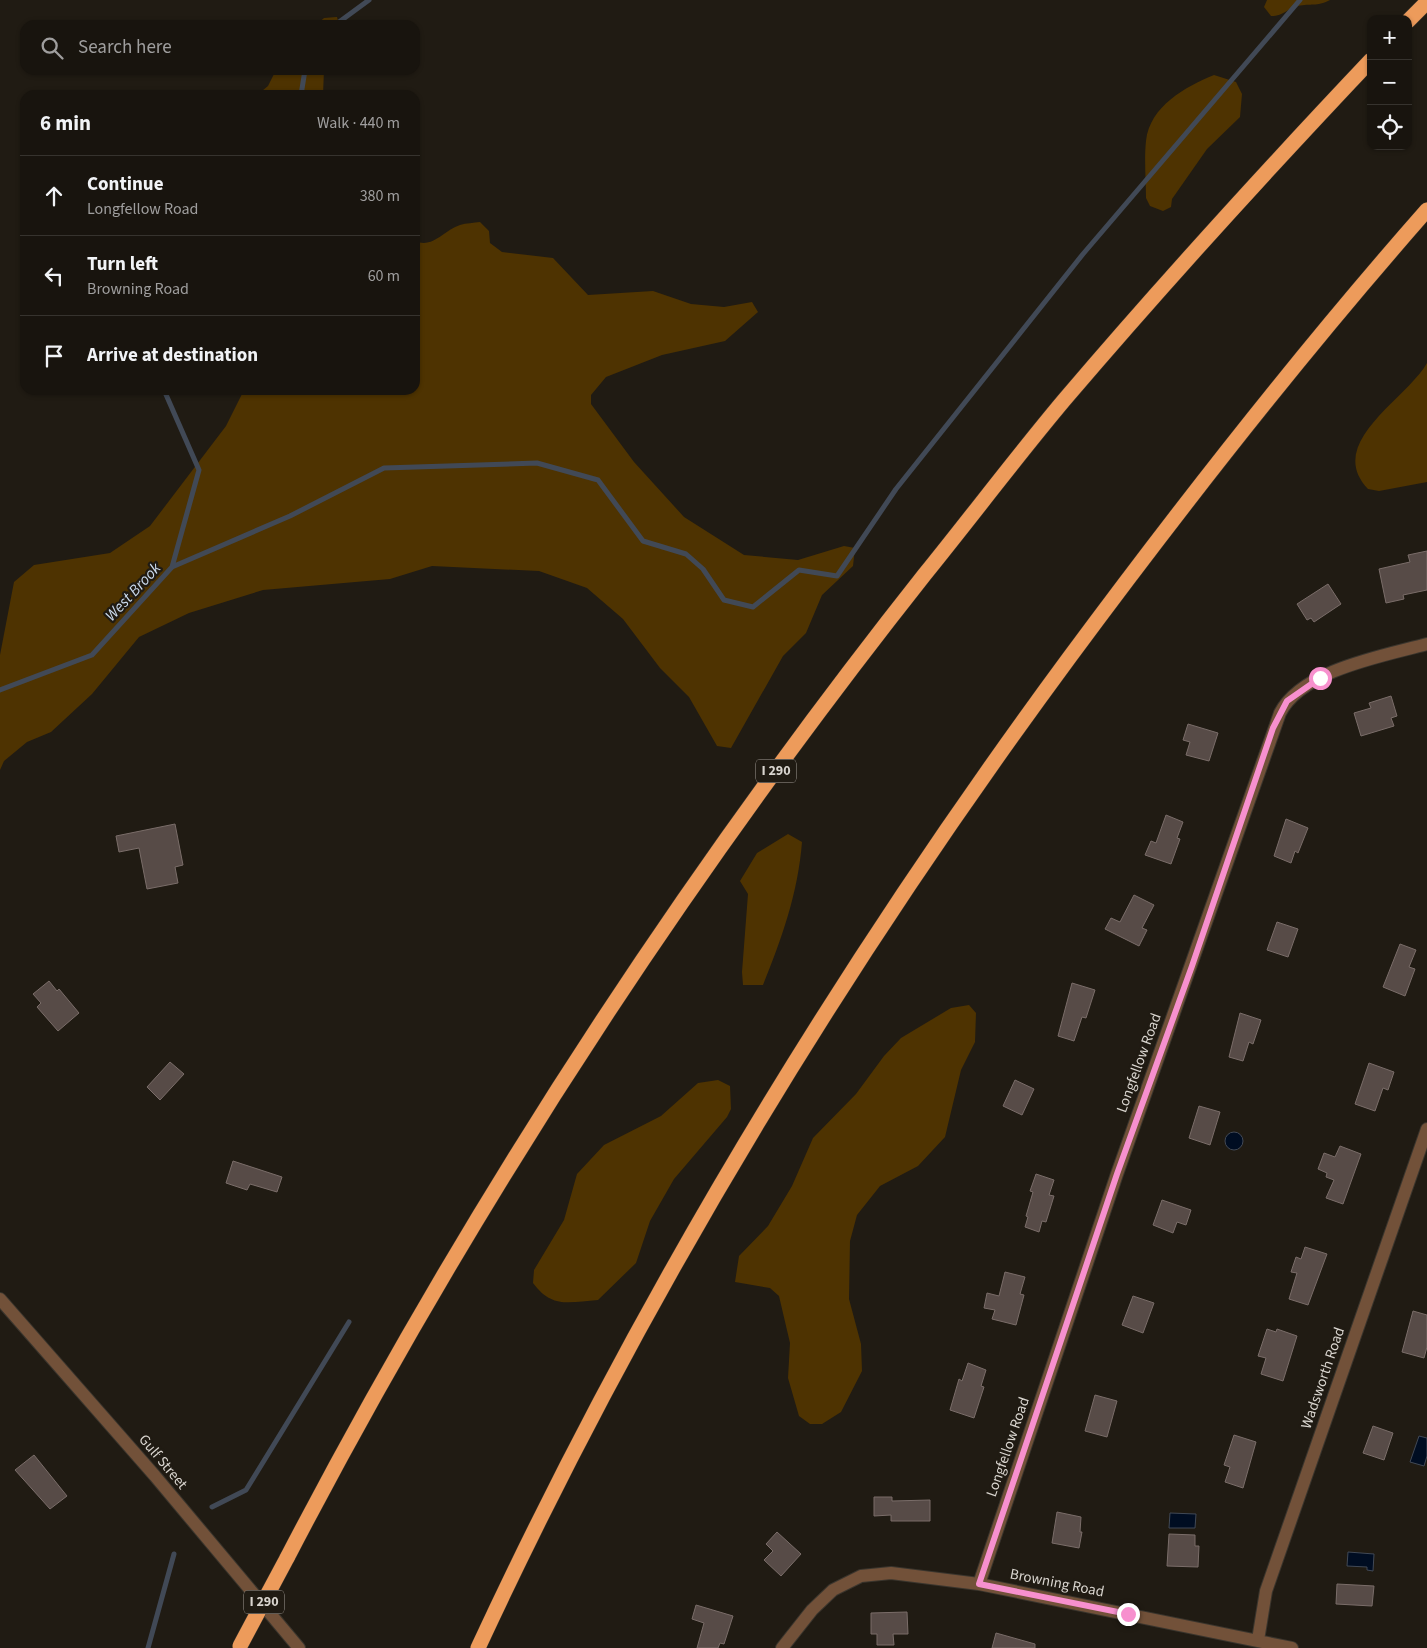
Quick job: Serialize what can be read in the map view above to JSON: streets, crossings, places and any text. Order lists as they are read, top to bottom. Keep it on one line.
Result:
{"streets":{"highway":["I 290"],"street":["Longfellow Road","Wadsworth Road","Gulf Street","Browning Road"]},"crossings":[["Longfellow Road","Browning Road"],["Wadsworth Road","Browning Road"]],"water":["West Brook"],"page":{"map_buttons":["+","−"],"search":"Search here","heading":["6 min","Walk · 440 m"],"list":[["Continue","Longfellow Road","380 m"],["Turn left","Browning Road","60 m"],"Arrive at destination"]}}
